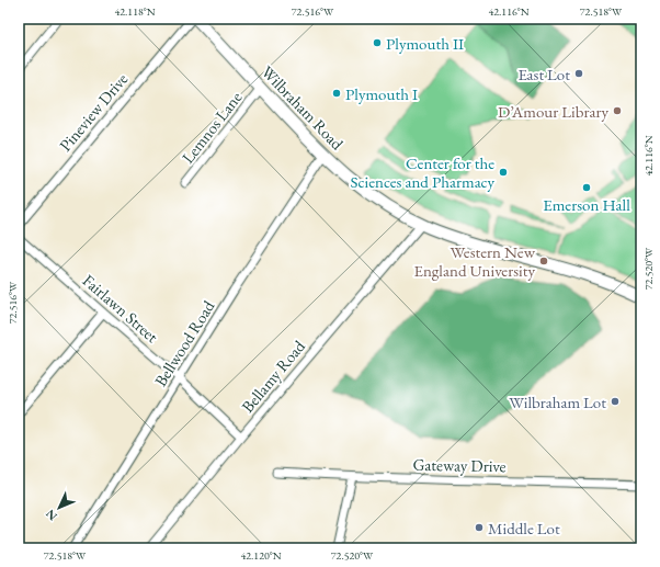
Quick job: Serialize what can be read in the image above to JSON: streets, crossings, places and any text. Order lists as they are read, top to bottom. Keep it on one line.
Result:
{"streets":{"main road":["Wilbraham Road"],"street":["Pineview Drive","Lemnos Lane","Fairlawn Street","Bellwood Road","Bellamy Road","Gateway Drive"]},"crossings":[["Wilbraham Road","Lemnos Lane"],["Wilbraham Road","Bellwood Road"],["Wilbraham Road","Bellamy Road"],["Fairlawn Street","Bellwood Road"],["Fairlawn Street","Bellamy Road"]],"places":["Plymouth II","East Lot","Plymouth I","D’Amour Library","Center for the Sciences and Pharmacy","Emerson Hall","Western New England University","Wilbraham Lot","Middle Lot"],"north":"bottom left","coordinates":["42.118°N","72.516°W","42.116°N","72.518°W","72.520°W","42.120°N"]}
